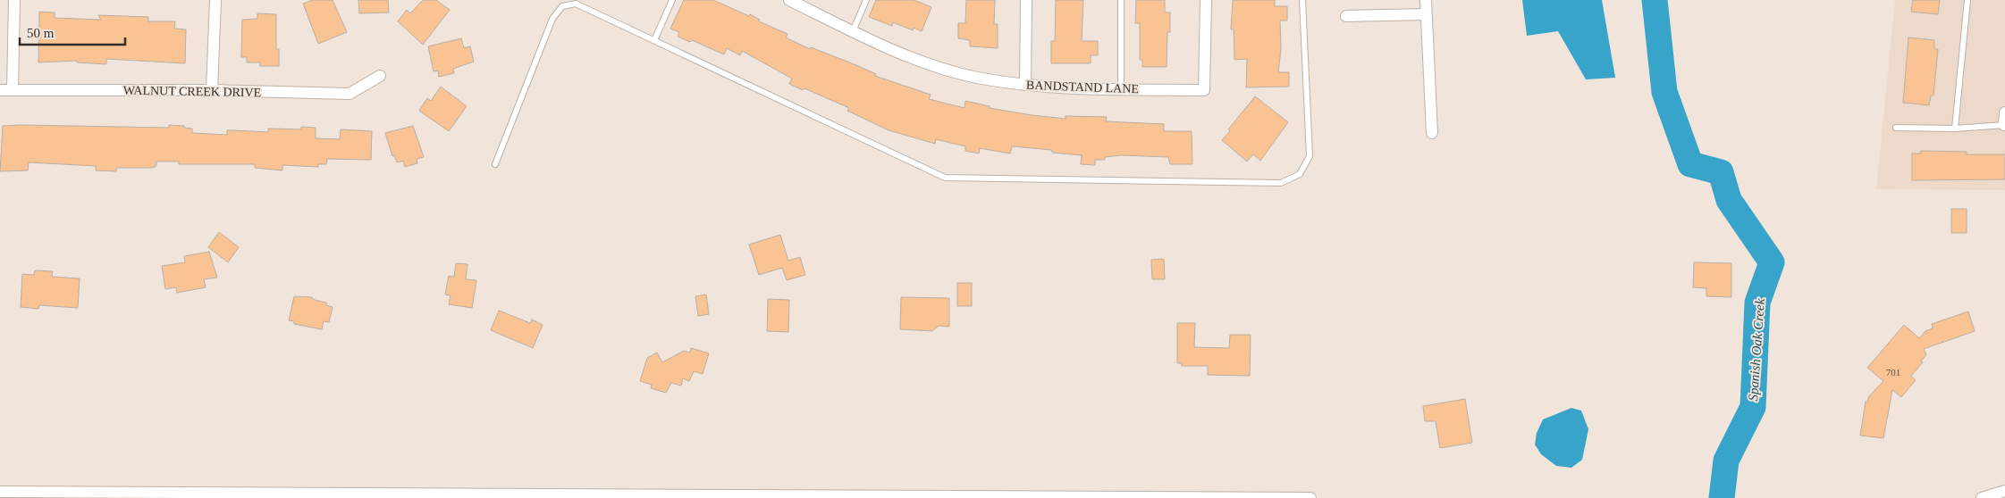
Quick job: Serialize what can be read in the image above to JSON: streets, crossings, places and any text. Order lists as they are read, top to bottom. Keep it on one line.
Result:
{"streets":{"street":["BANDSTAND LANE","WALNUT CREEK DRIVE"]},"water":["Spanish Oak Creek"],"house_numbers":["701"],"scale_bar":"50 m"}
